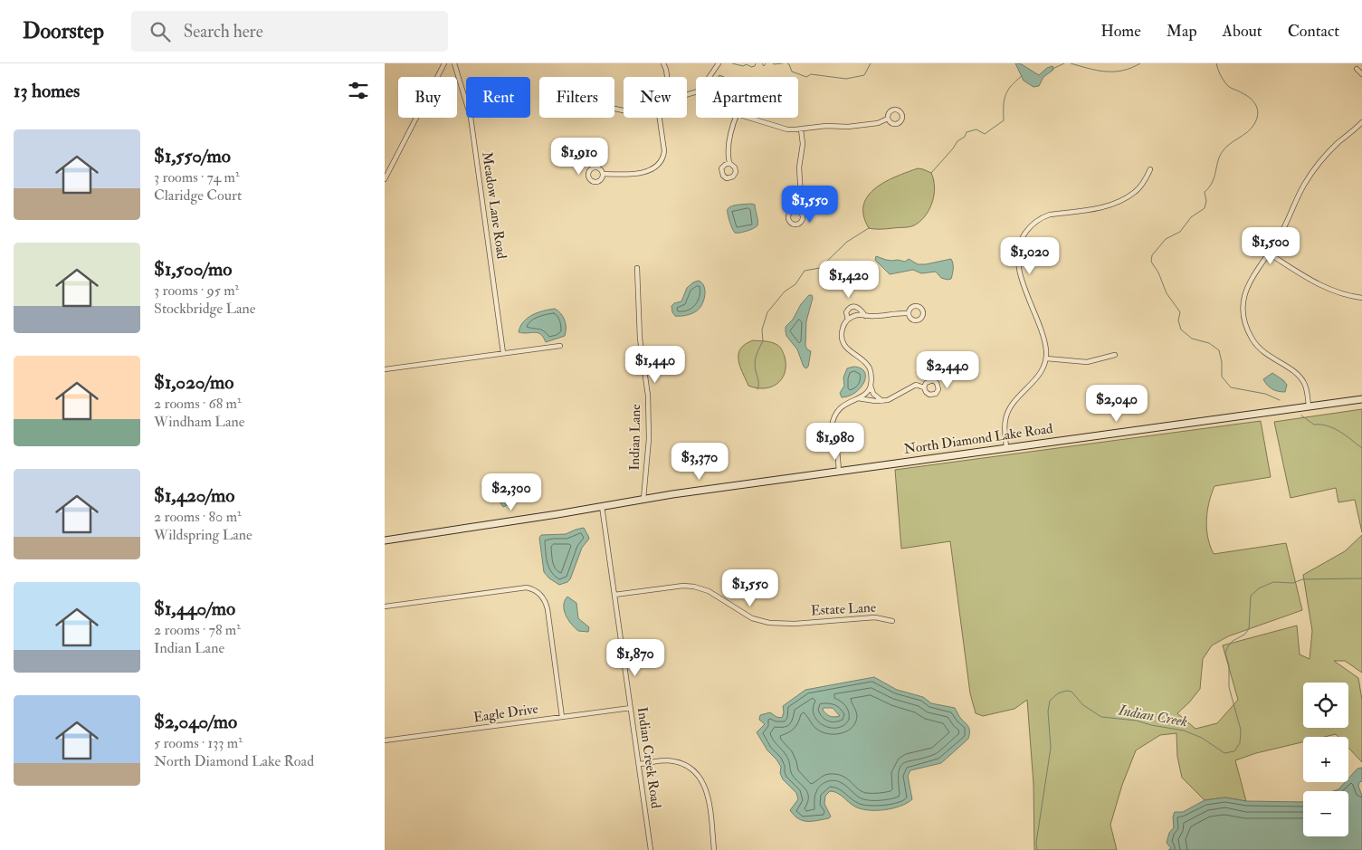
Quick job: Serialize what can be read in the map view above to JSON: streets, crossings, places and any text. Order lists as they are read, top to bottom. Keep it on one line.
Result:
{"streets":{"street":["Meadow Lane Road","Indian Lane","North Diamond Lake Road","Estate Lane","Eagle Drive","Indian Creek Road"]},"crossings":[["Indian Lane","North Diamond Lake Road"],["North Diamond Lake Road","Indian Creek Road"],["Estate Lane","Indian Creek Road"],["Eagle Drive","Indian Creek Road"]],"water":["Indian Creek"],"page":{"header":"Doorstep","search":"Search here","nav":["Home","Map","About","Contact"],"heading":"13 homes","chip":["Buy","Rent","Filters","New","Apartment"],"list":[{"name":"$1,550/mo","note":"3 rooms · 74 m² · Claridge Court"},{"name":"$1,500/mo","note":"3 rooms · 95 m² · Stockbridge Lane"},{"name":"$1,020/mo","note":"2 rooms · 68 m² · Windham Lane"},{"name":"$1,420/mo","note":"2 rooms · 80 m² · Wildspring Lane"},{"name":"$1,440/mo","note":"2 rooms · 78 m² · Indian Lane"},{"name":"$2,040/mo","note":"5 rooms · 133 m² · North Diamond Lake Road"}],"price":["$1,910","$1,550","$1,500","$1,020","$1,420","$1,440","$2,440","$2,040","$1,980","$3,370","$2,300","$1,550","$1,870"],"map_buttons":["+","−"]}}
